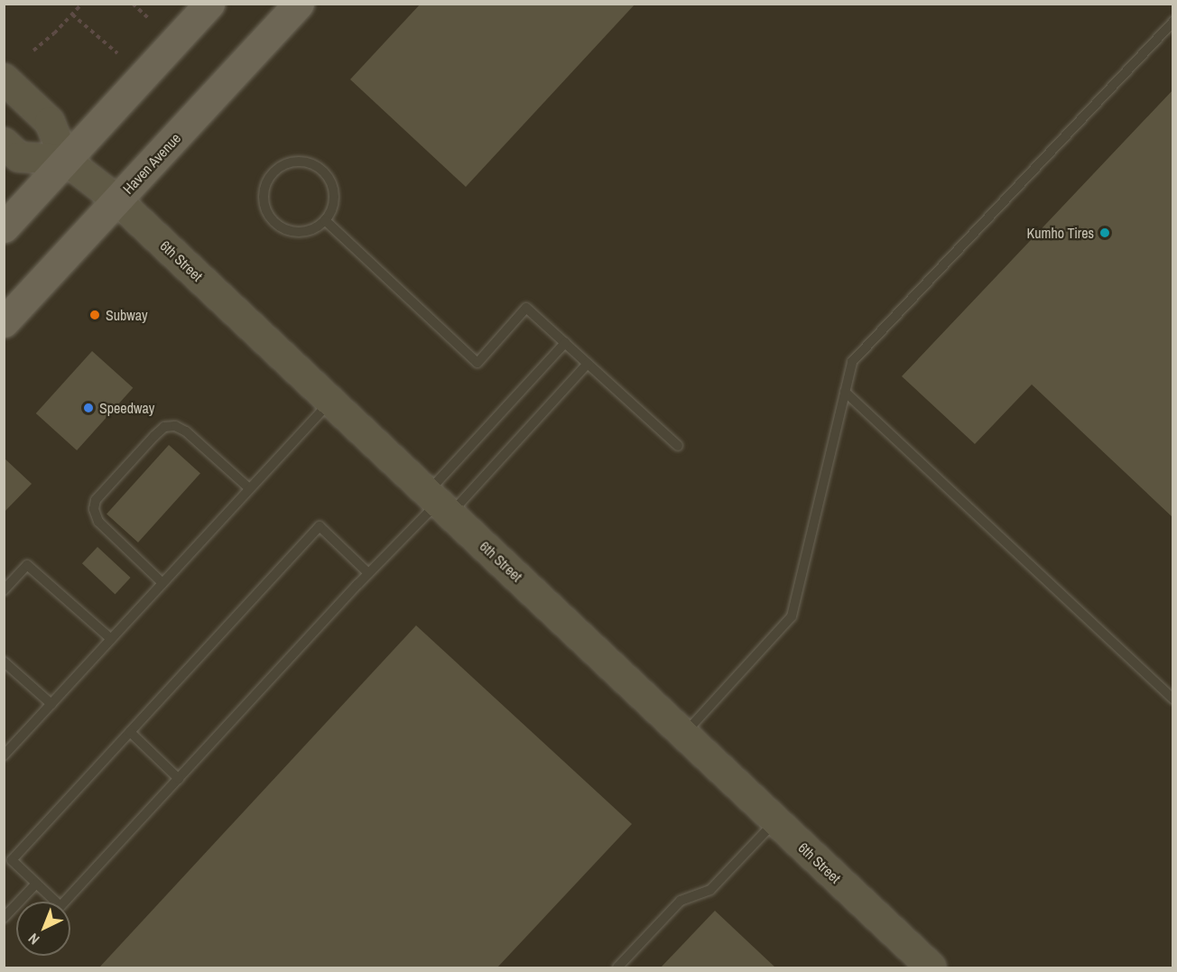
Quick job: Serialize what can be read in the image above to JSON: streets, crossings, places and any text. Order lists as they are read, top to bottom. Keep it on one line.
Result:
{"streets":{"main road":["Haven Avenue","6th Street"]},"crossings":[["Haven Avenue","6th Street"]],"places":["Kumho Tires","Subway","Speedway"],"north":"bottom left"}
